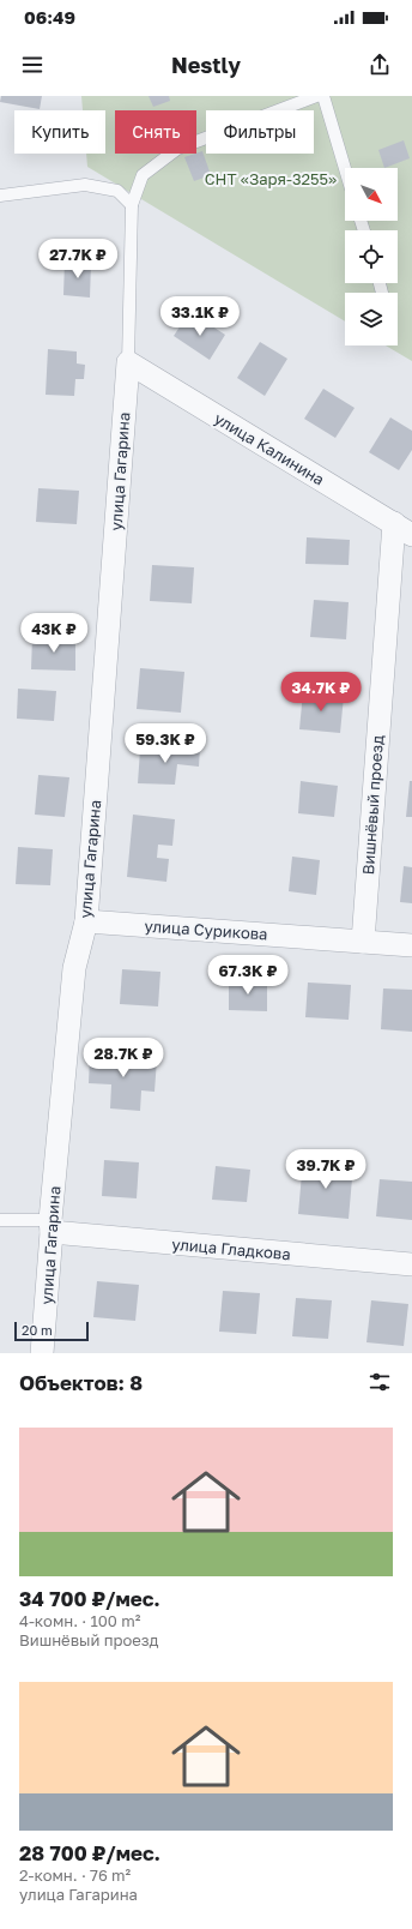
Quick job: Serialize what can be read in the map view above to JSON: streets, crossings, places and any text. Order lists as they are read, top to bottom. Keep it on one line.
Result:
{"streets":{"street":["улица Калинина","улица Гагарина","Вишнёвый проезд","улица Сурикова","улица Гладкова"]},"crossings":[["улица Калинина","улица Гагарина"],["улица Калинина","Вишнёвый проезд"],["улица Гагарина","улица Сурикова"],["улица Гагарина","улица Гладкова"],["Вишнёвый проезд","улица Сурикова"]],"parks":["СНТ «Заря-3255»"],"scale_bar":"20 m","north":"bottom right","page":{"status":"06:49","header":"Nestly","chip":["Купить","Снять","Фильтры"],"price":["27.7K ₽","33.1K ₽","43K ₽","34.7K ₽","59.3K ₽","67.3K ₽","28.7K ₽","39.7K ₽"],"scale":"20 m","heading":"Объектов: 8","list":[{"name":"34 700 ₽/мес.","note":"4-комн. · 100 m² · Вишнёвый проезд"},{"name":"28 700 ₽/мес.","note":"2-комн. · 76 m² · улица Гагарина"}]}}
